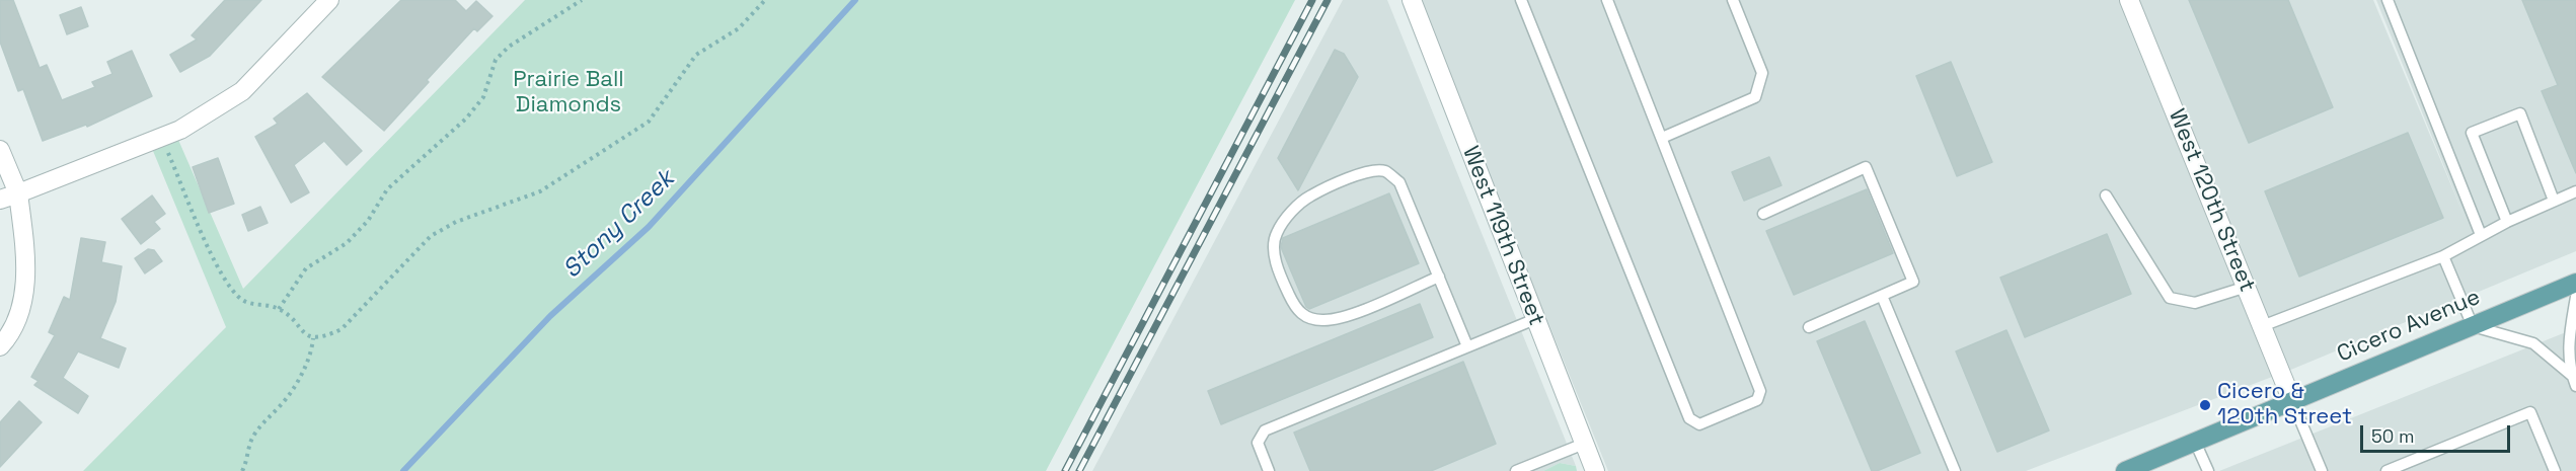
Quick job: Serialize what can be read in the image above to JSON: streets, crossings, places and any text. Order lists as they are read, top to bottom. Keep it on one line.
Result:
{"streets":{"main road":["Cicero Avenue"],"street":["West 120th Street","West 119th Street"]},"crossings":[["West 120th Street","Cicero Avenue"]],"water":["Stony Creek"],"parks":["Prairie Ball Diamonds"],"places":["Cicero & 120th Street"],"scale_bar":"50 m"}
